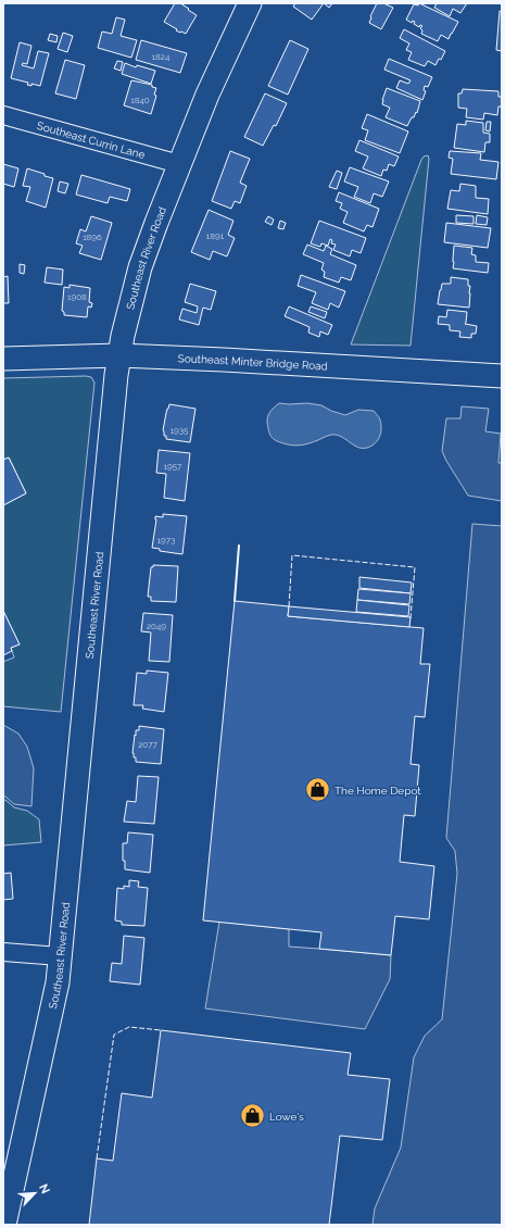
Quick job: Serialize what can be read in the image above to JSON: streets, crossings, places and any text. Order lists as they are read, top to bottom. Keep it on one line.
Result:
{"streets":{"main road":["Southeast River Road","Southeast Minter Bridge Road"],"street":["Southeast Currin Lane"]},"crossings":[["Southeast Currin Lane","Southeast River Road"],["Southeast River Road","Southeast Minter Bridge Road"]],"places":{"shop":["The Home Depot","Lowe's"]},"house_numbers":["1824","1840","1891","1896","1908","1935","1957","1973","2049","2077"],"north":"top right"}
